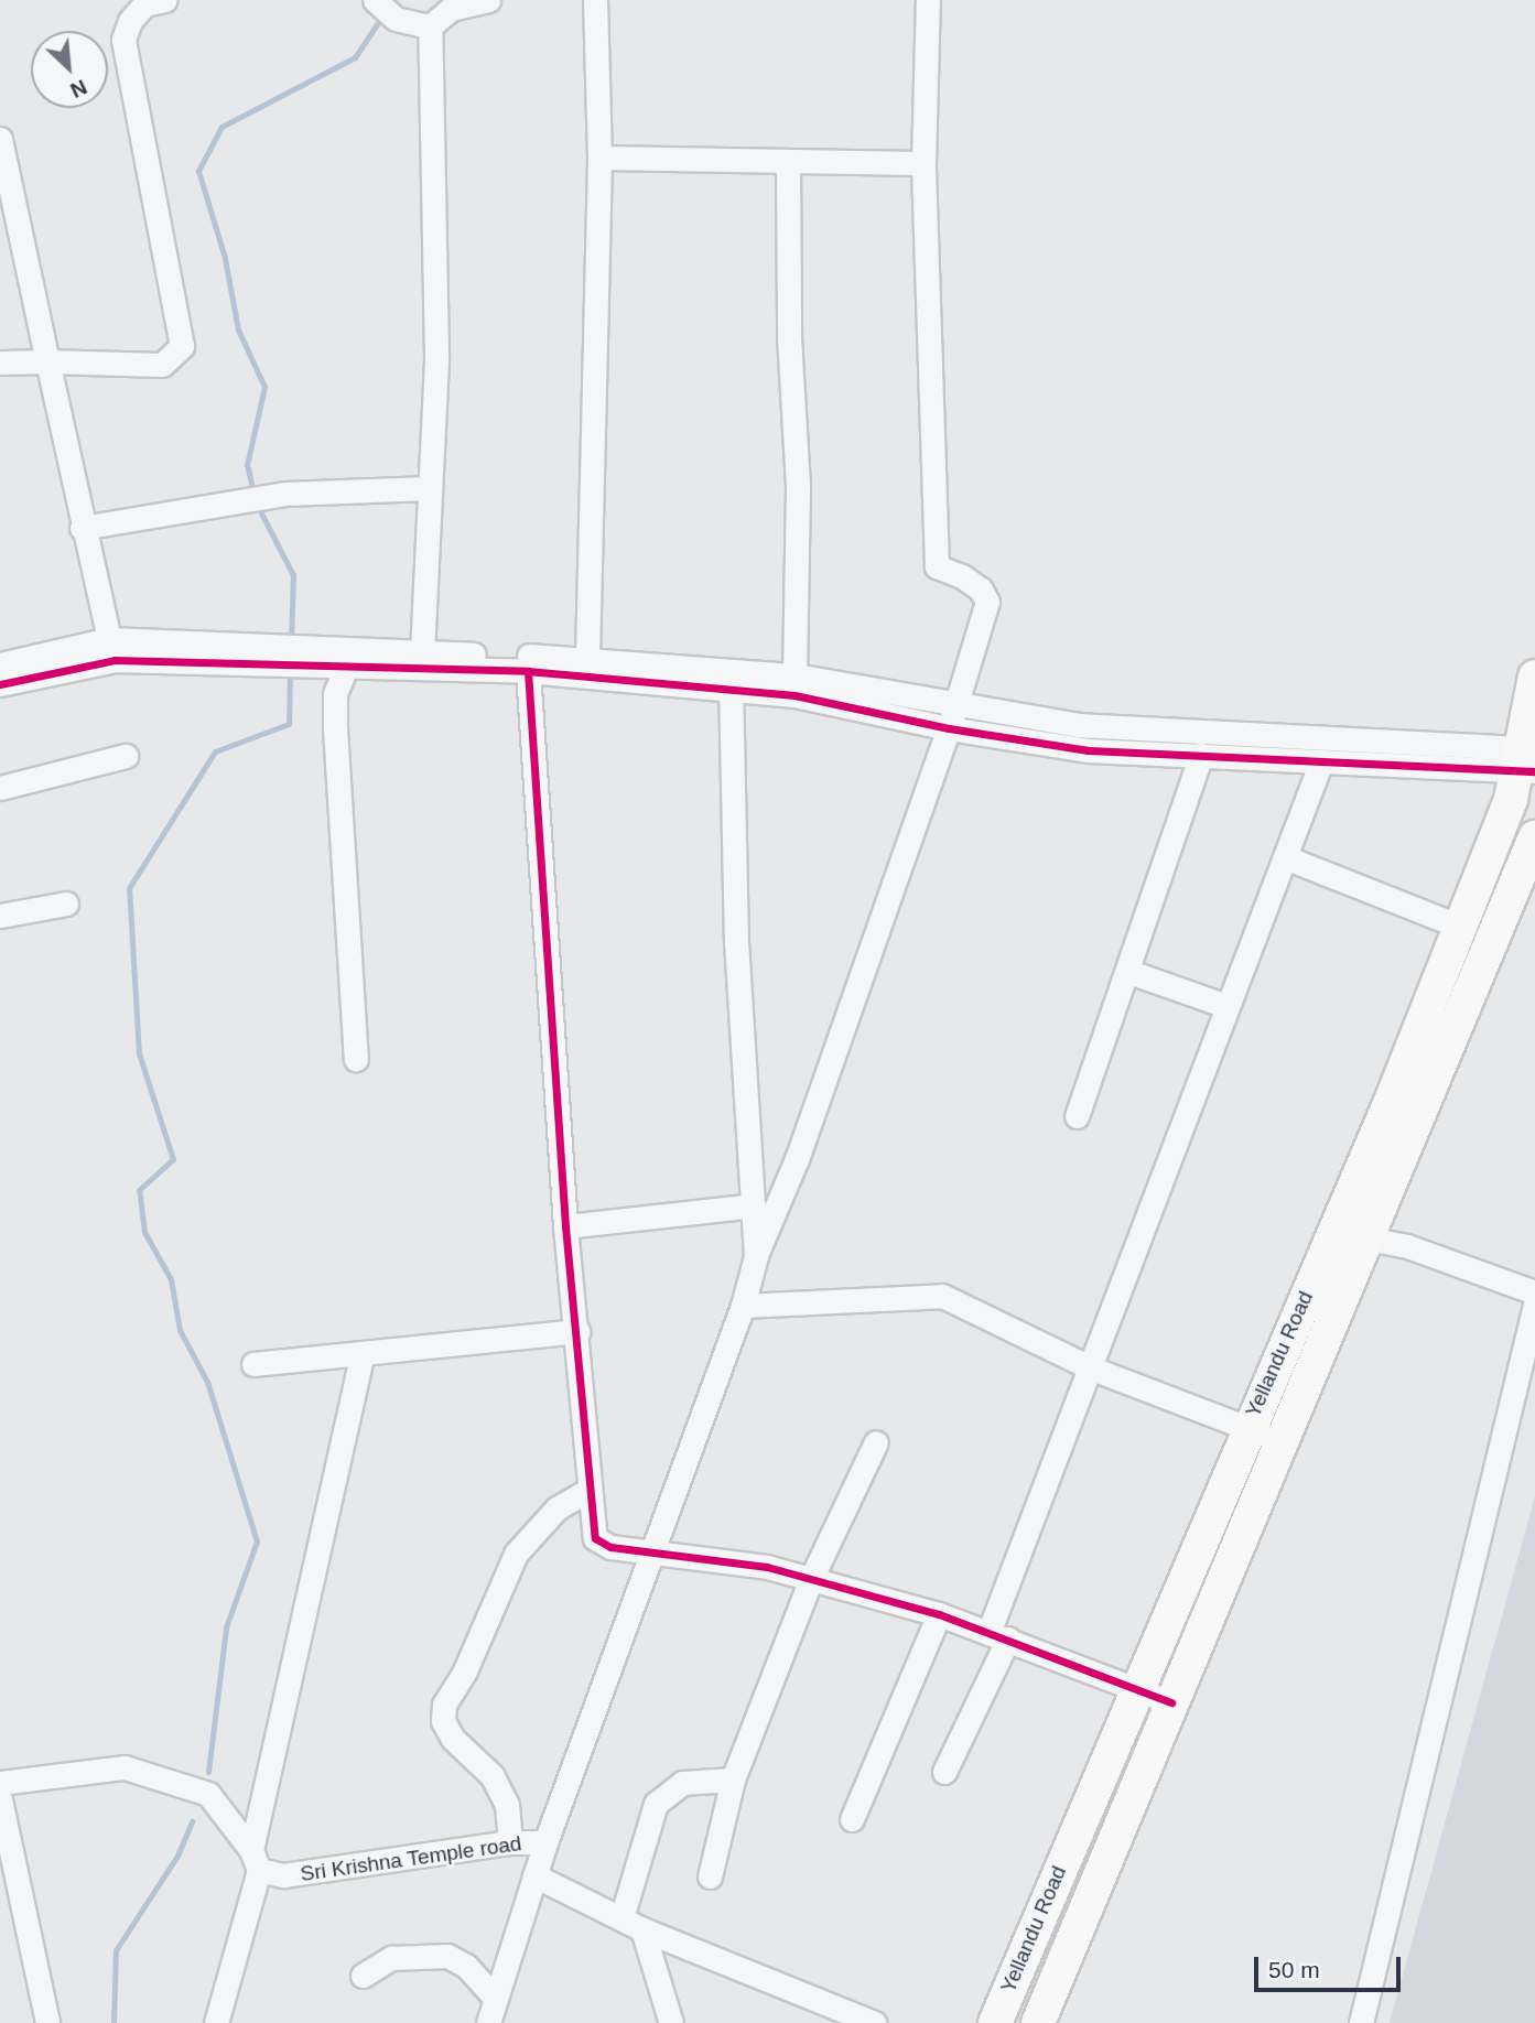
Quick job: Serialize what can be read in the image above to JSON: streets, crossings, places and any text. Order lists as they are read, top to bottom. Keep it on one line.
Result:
{"streets":{"main road":["Yellandu Road"],"street":["Sri Krishna Temple road"]},"scale_bar":"50 m","north":"bottom right"}
